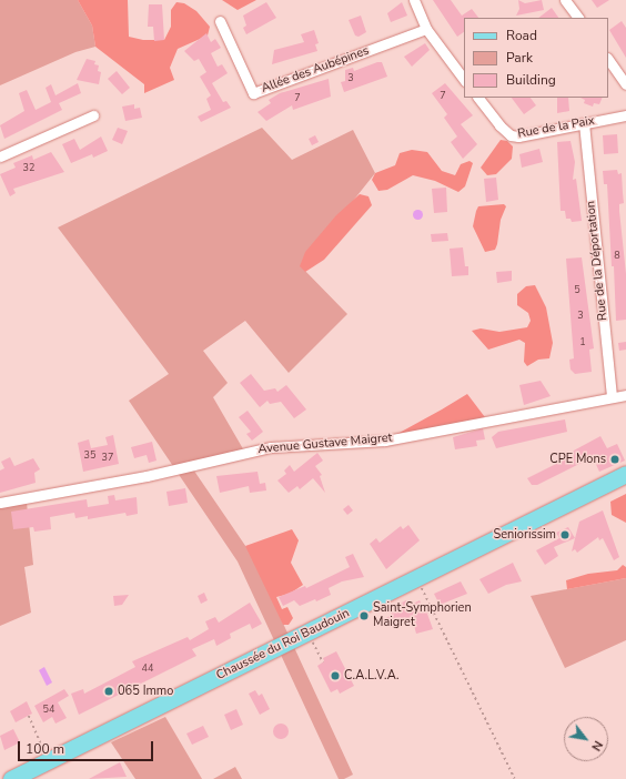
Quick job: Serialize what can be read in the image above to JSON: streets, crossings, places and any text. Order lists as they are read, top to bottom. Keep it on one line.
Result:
{"streets":{"main road":["Chaussée du Roi Baudouin"],"street":["Allée des Aubépines","Rue de la Paix","Rue de la Déportation","Avenue Gustave Maigret"]},"crossings":[["Rue de la Paix","Rue de la Déportation"],["Rue de la Déportation","Avenue Gustave Maigret"]],"places":["CPE Mons","Seniorissim","Saint-Symphorien Maigret","C.A.L.V.A.","065 Immo"],"house_numbers":["3","7","7","32","8","5","3","1","35","37","44","54"],"legend":["Road","Park","Building"],"scale_bar":"100 m","north":"bottom right"}
